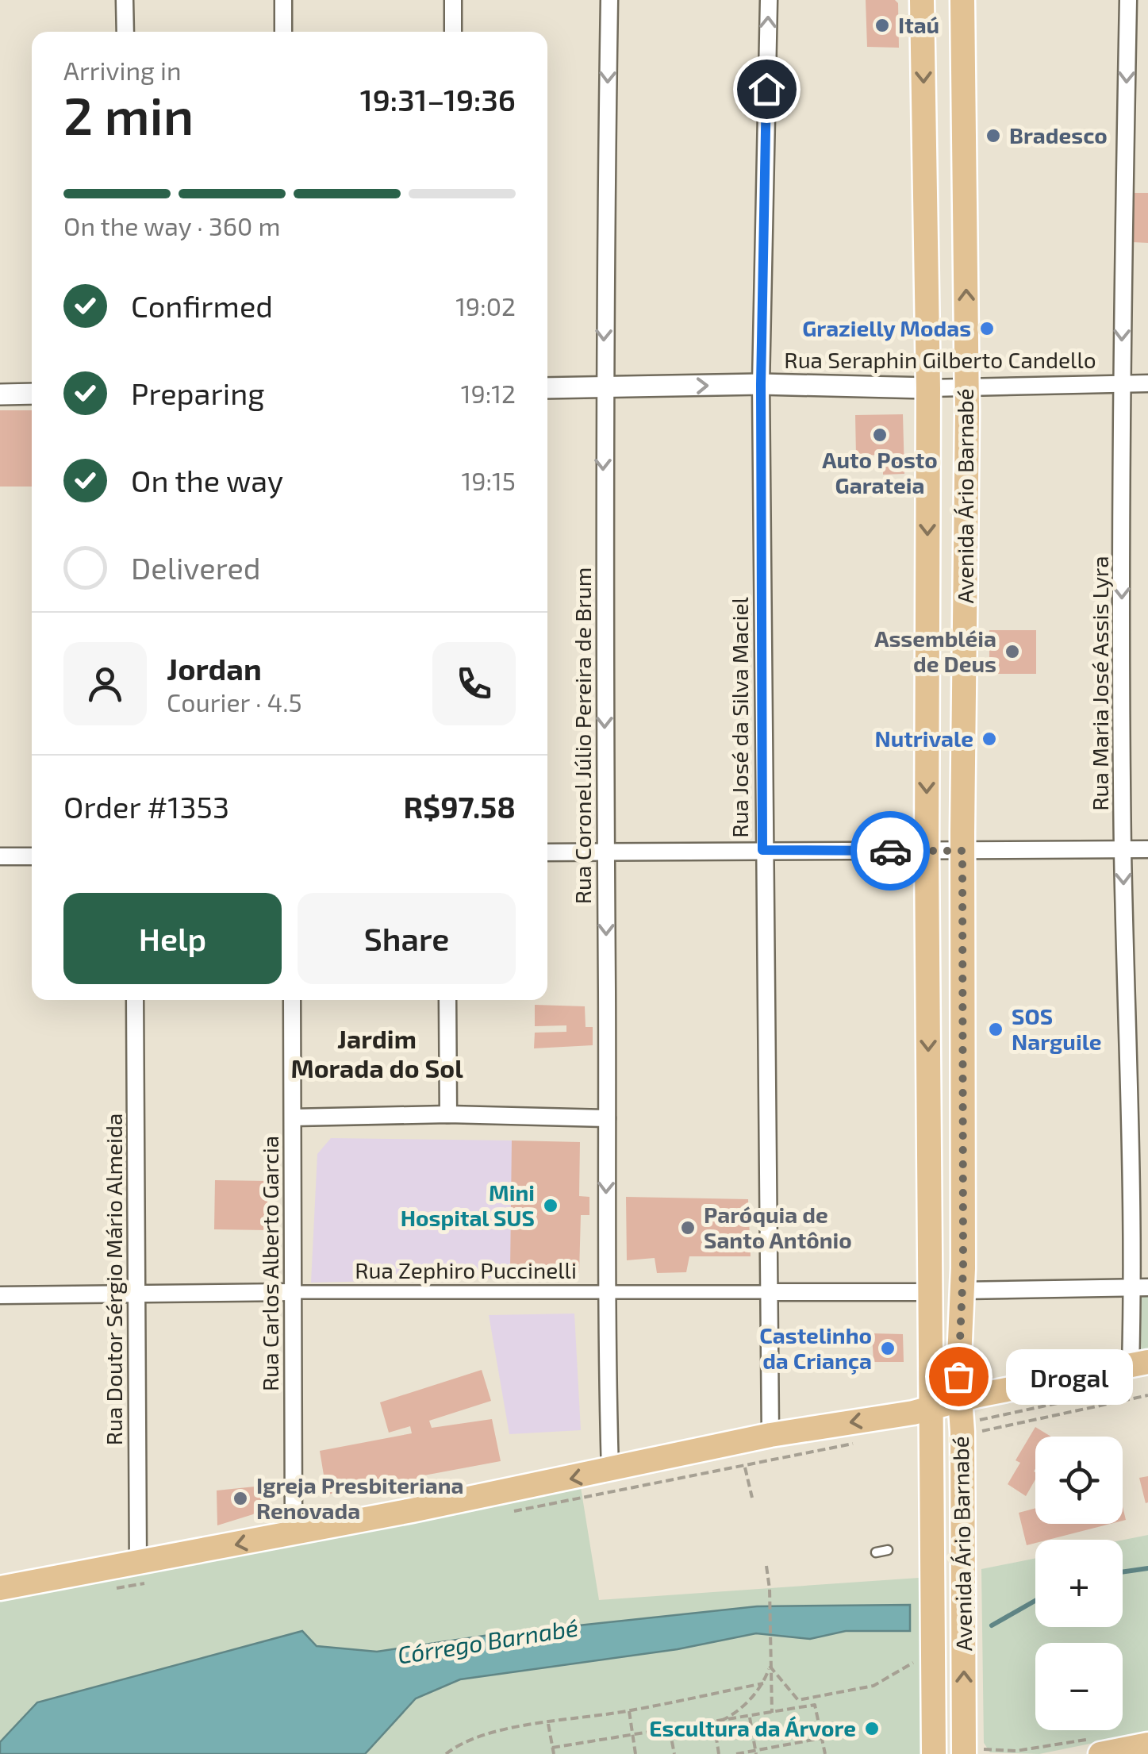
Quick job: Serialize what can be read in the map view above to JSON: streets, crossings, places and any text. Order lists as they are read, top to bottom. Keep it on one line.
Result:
{"streets":{"main road":["Avenida Ário Barnabé"],"street":["Rua Seraphin Gilberto Candello","Rua Maria José Assis Lyra","Rua José da Silva Maciel","Rua Coronel Júlio Pereira de Brum","Rua Carlos Alberto Garcia","Rua Zephiro Puccinelli","Rua Doutor Sérgio Mário Almeida"]},"crossings":[["Rua Seraphin Gilberto Candello","Avenida Ário Barnabé"],["Rua Seraphin Gilberto Candello","Rua Maria José Assis Lyra"],["Rua Seraphin Gilberto Candello","Rua José da Silva Maciel"],["Rua Seraphin Gilberto Candello","Rua Coronel Júlio Pereira de Brum"],["Avenida Ário Barnabé","Rua Zephiro Puccinelli"],["Rua José da Silva Maciel","Rua Zephiro Puccinelli"],["Rua Coronel Júlio Pereira de Brum","Rua Zephiro Puccinelli"],["Rua Carlos Alberto Garcia","Rua Zephiro Puccinelli"],["Rua Zephiro Puccinelli","Rua Doutor Sérgio Mário Almeida"]],"one_way":["Rua Maria José Assis Lyra","Rua Coronel Júlio Pereira de Brum"],"districts":["Jardim Morada do Sol"],"water":["Córrego Barnabé"],"places":["Itaú","Bradesco","Grazielly Modas","Auto Posto Garateia","Assembléia de Deus","Nutrivale","SOS Narguile","Mini Hospital SUS","Paróquia de Santo Antônio","Castelinho da Criança","Drogal","Igreja Presbiteriana Renovada","Escultura da Árvore"],"page":{"heading":["2 min","Arriving in","19:31–19:36"],"panel":["Jordan","Courier · 4.5","Order #1353","R$97.58"],"bar":"On the way · 360 m","list":[["Confirmed","19:02"],["Preparing","19:12"],["On the way","19:15"],"Delivered"],"buttons":["Help","Share"],"bubble":"Drogal","map_buttons":["+","−"]}}
